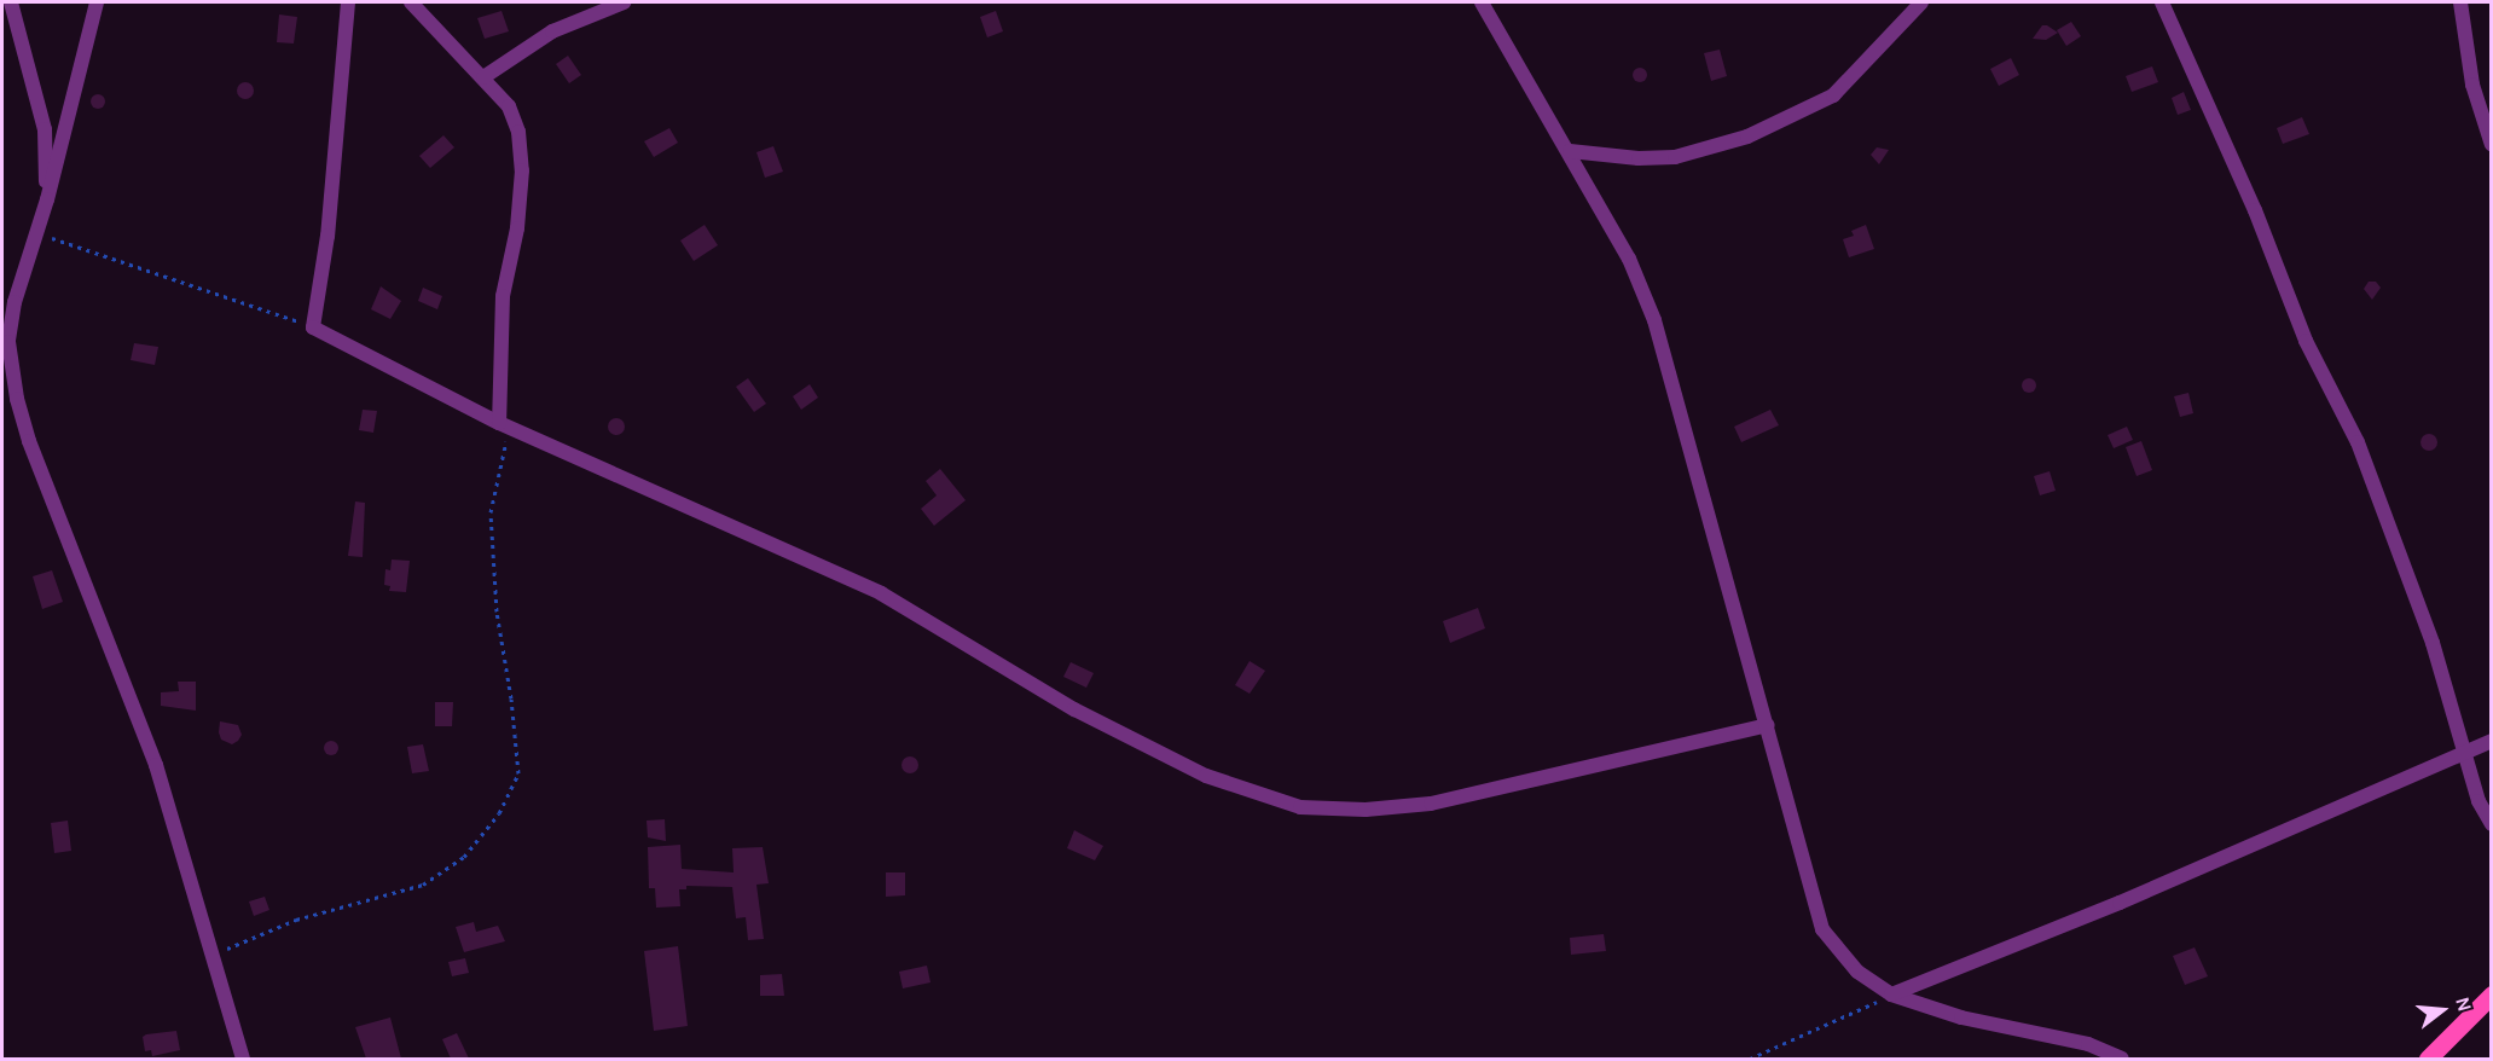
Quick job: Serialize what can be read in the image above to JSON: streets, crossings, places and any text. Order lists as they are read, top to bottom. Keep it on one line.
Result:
{"north":"right"}
